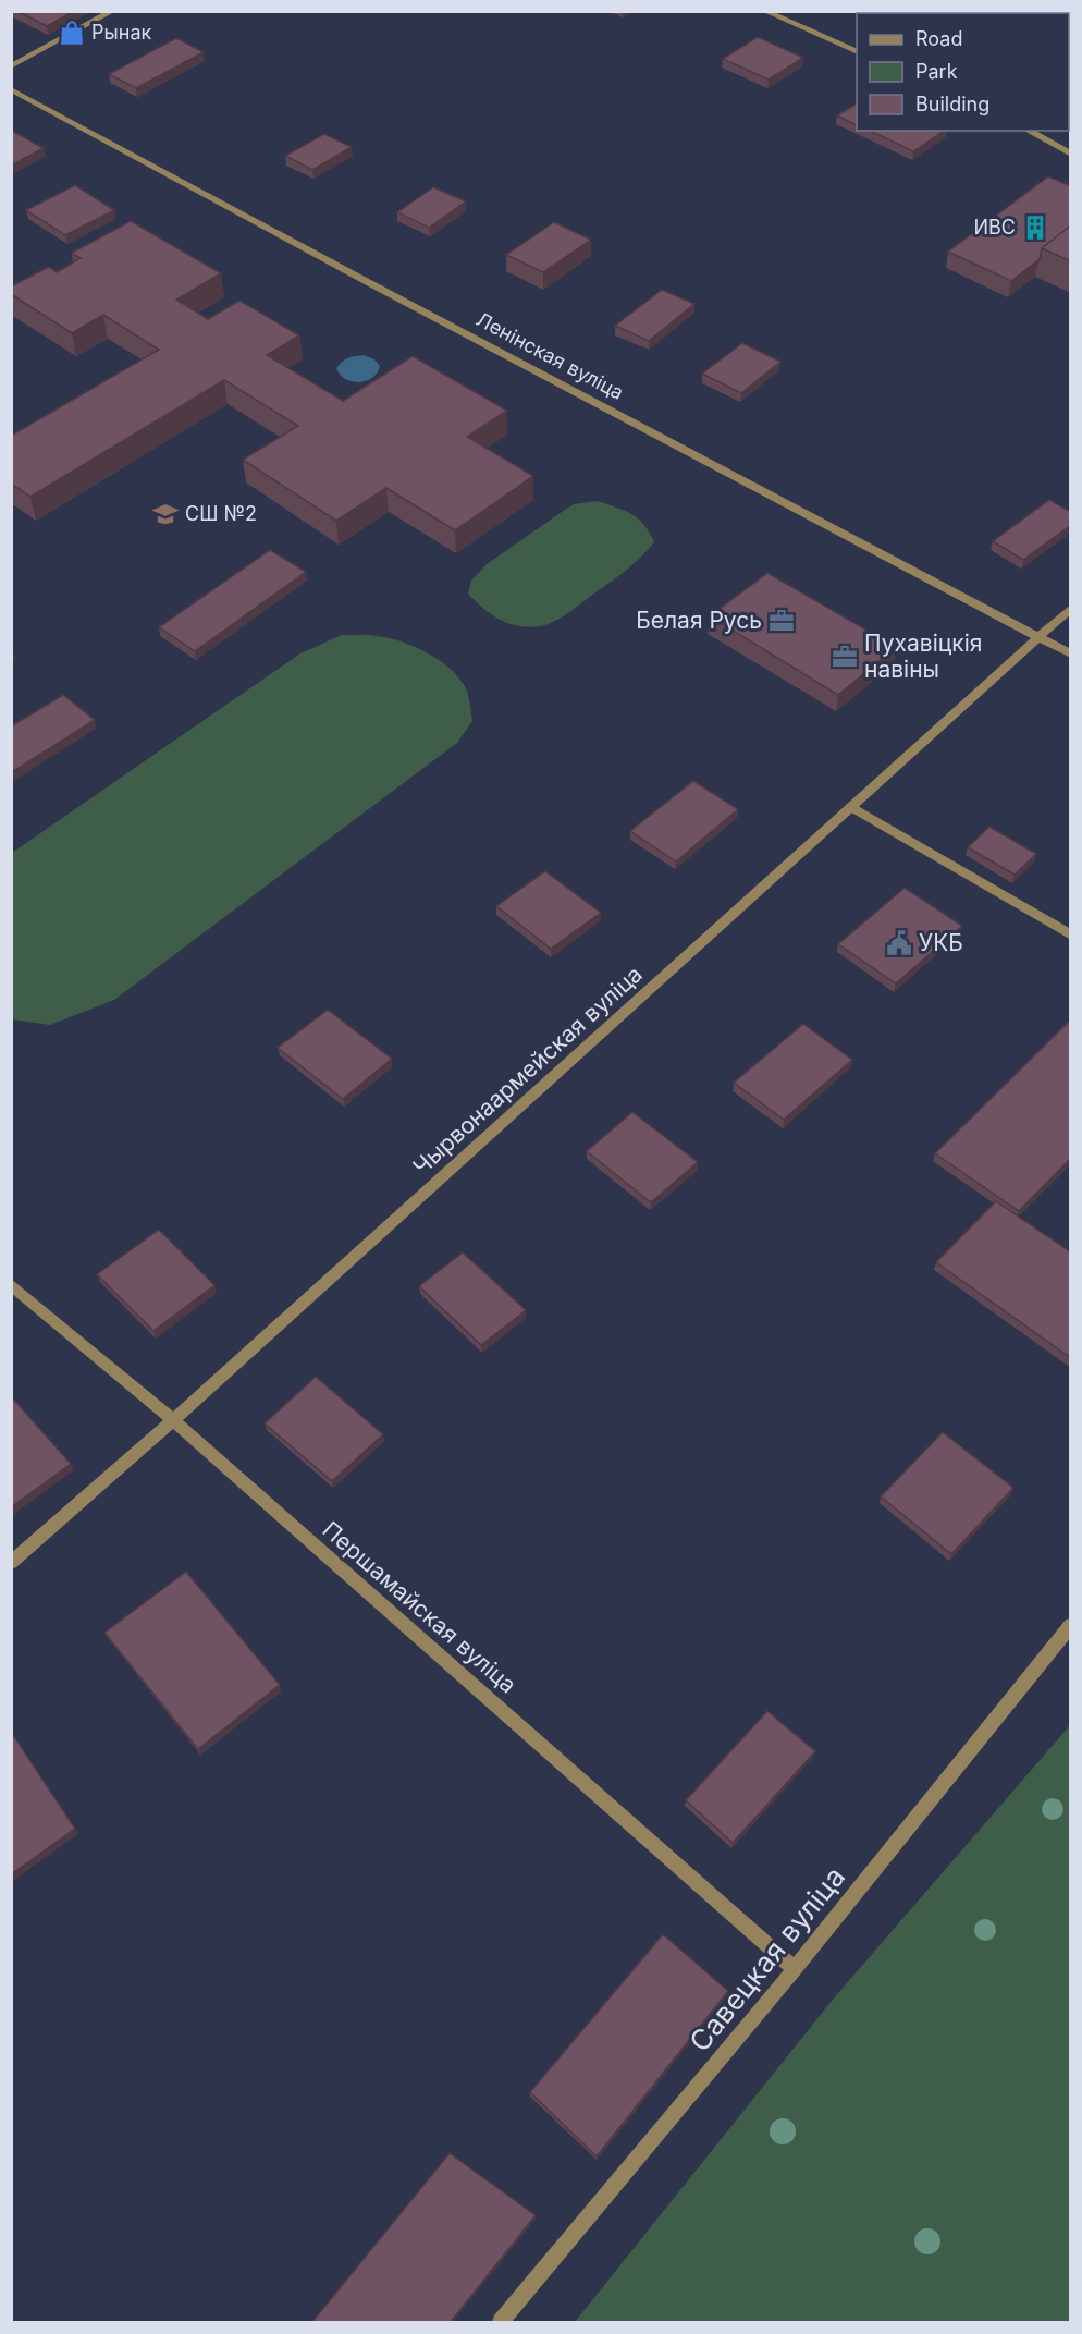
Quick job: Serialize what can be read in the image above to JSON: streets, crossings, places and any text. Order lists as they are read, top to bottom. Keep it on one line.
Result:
{"streets":{"street":["Ленінская вуліца","Чырвонаармейская вуліца","Першамайская вуліца","Савецкая вуліца"]},"crossings":[["Ленінская вуліца","Чырвонаармейская вуліца"],["Чырвонаармейская вуліца","Першамайская вуліца"],["Першамайская вуліца","Савецкая вуліца"]],"places":{"shop":["Рынак"],"building":["ИВС"],"school or university":["СШ №2"],"office":["Белая Русь","Пухавіцкія навіны"],"public building":["УКБ"]},"legend":["Road","Park","Building"]}
